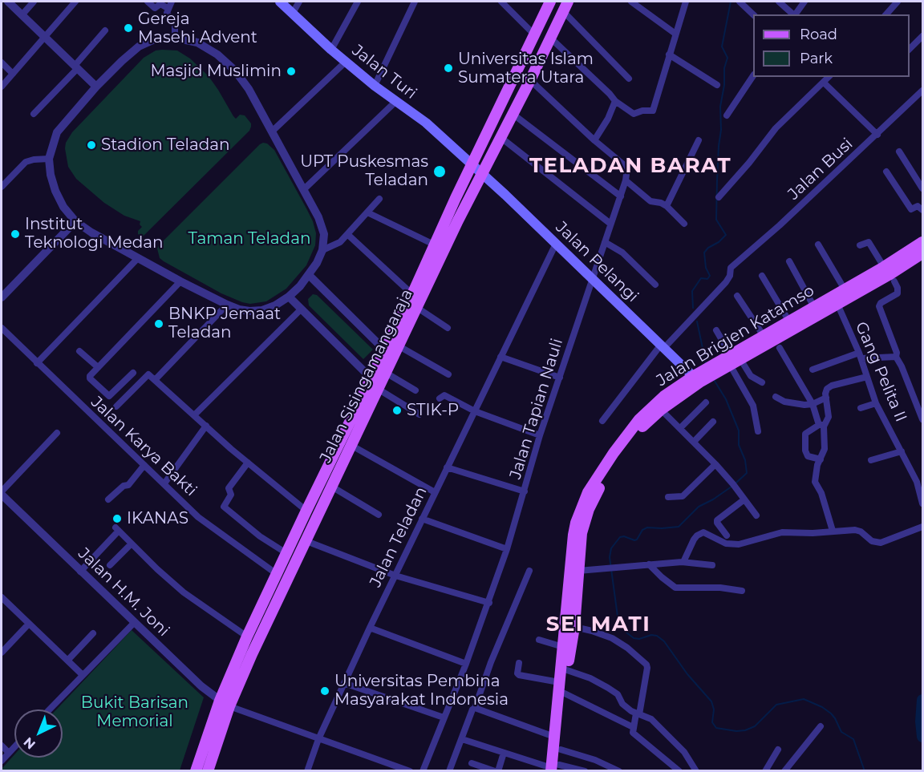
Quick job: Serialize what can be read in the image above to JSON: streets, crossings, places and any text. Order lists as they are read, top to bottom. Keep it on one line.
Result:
{"streets":{"main road":["Jalan Turi","Jalan Pelangi","Jalan Brigjen Katamso","Jalan Sisingamangaraja"],"street":["Jalan Busi","Gang Pelita II","Jalan Tapian Nauli","Jalan Karya Bakti","Jalan Teladan","Jalan H.M. Joni"]},"crossings":[["Jalan Turi","Jalan Pelangi"],["Jalan Turi","Jalan Sisingamangaraja"],["Jalan Busi","Jalan Pelangi"],["Jalan Pelangi","Jalan Brigjen Katamso"],["Jalan Pelangi","Jalan Sisingamangaraja"],["Jalan Pelangi","Jalan Tapian Nauli"],["Jalan Pelangi","Jalan Teladan"],["Jalan Brigjen Katamso","Gang Pelita II"],["Jalan Sisingamangaraja","Jalan Karya Bakti"],["Jalan Sisingamangaraja","Jalan H.M. Joni"]],"districts":["TELADAN BARAT","SEI MATI"],"parks":["Taman Teladan","Bukit Barisan Memorial"],"places":["Gereja Masehi Advent","Universitas Islam Sumatera Utara","Masjid Muslimin","Stadion Teladan","UPT Puskesmas Teladan","Institut Teknologi Medan","BNKP Jemaat Teladan","STIK-P","IKANAS","Universitas Pembina Masyarakat Indonesia"],"legend":["Road","Park"],"north":"bottom left"}
